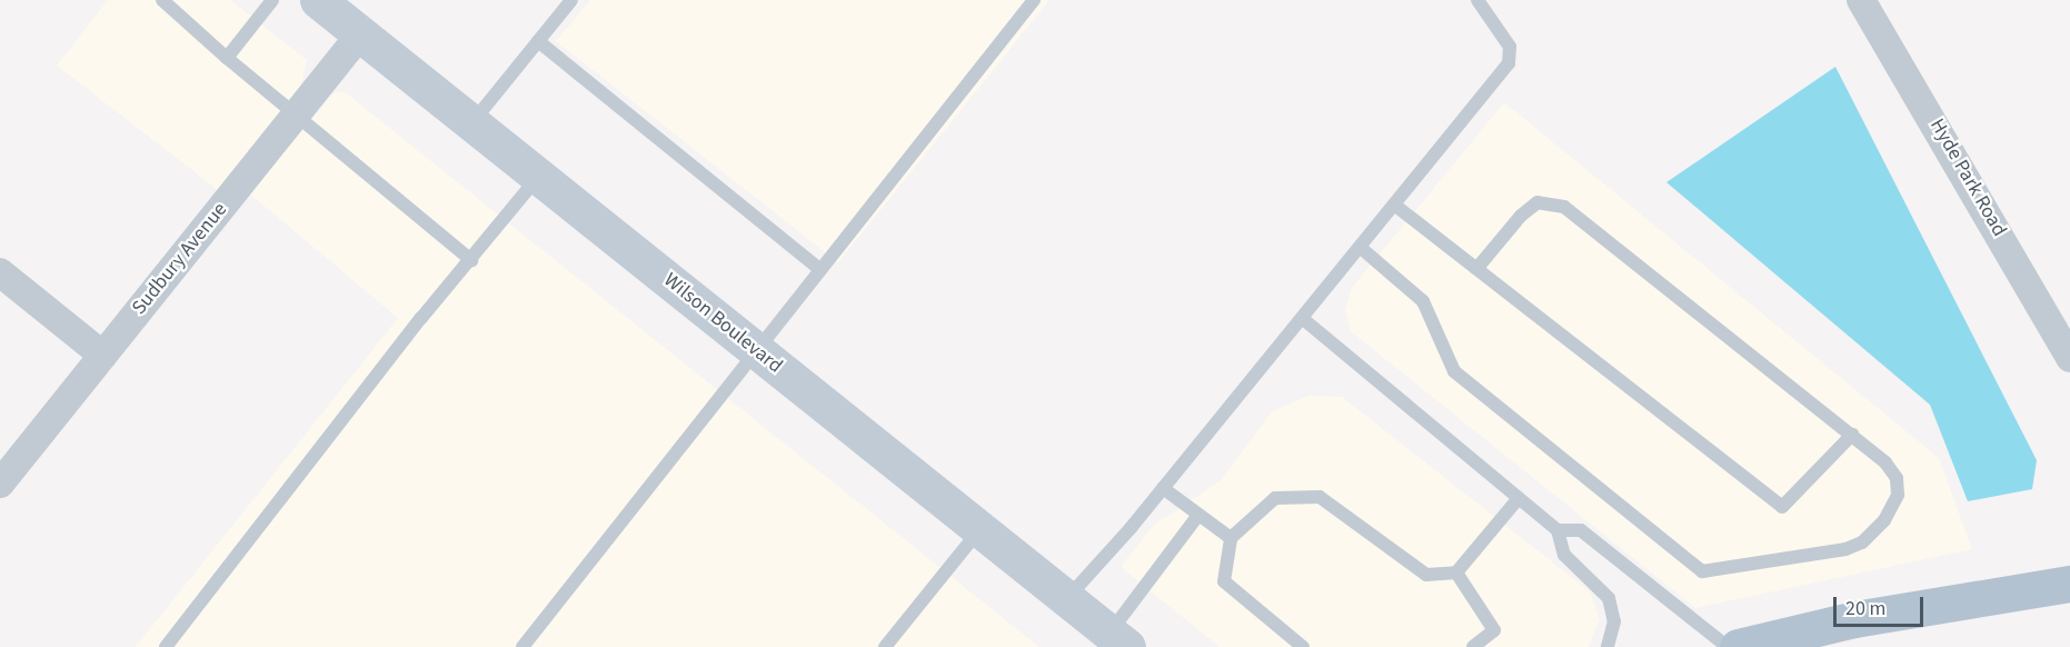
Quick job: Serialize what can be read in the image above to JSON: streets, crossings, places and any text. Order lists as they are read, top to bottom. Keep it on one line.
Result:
{"streets":{"main road":["Wilson Boulevard"],"street":["Hyde Park Road","Sudbury Avenue"]},"crossings":[["Sudbury Avenue","Wilson Boulevard"]],"scale_bar":"20 m"}
